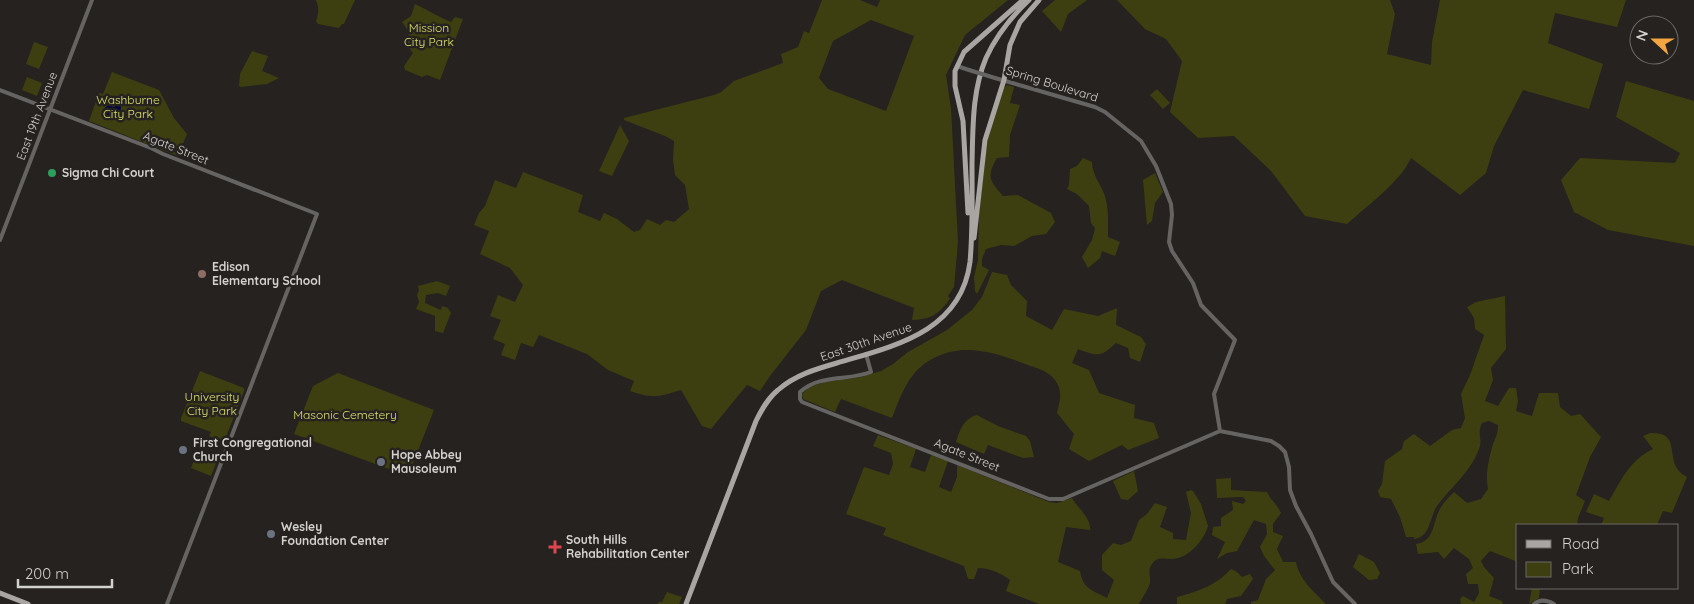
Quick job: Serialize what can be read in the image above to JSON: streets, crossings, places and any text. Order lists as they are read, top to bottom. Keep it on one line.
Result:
{"streets":{"main road":["East 30th Avenue"],"street":["Spring Boulevard","East 19th Avenue","Agate Street"]},"crossings":[["Spring Boulevard","Agate Street"],["East 19th Avenue","Agate Street"],["Agate Street","East 30th Avenue"]],"parks":["Mission City Park","Washburne City Park","University City Park","Masonic Cemetery"],"places":{"other":["Sigma Chi Court","Edison Elementary School","First Congregational Church","Hope Abbey Mausoleum","Wesley Foundation Center"],"health":["South Hills Rehabilitation Center"]},"legend":["Road","Park"],"scale_bar":"200 m","north":"left"}
